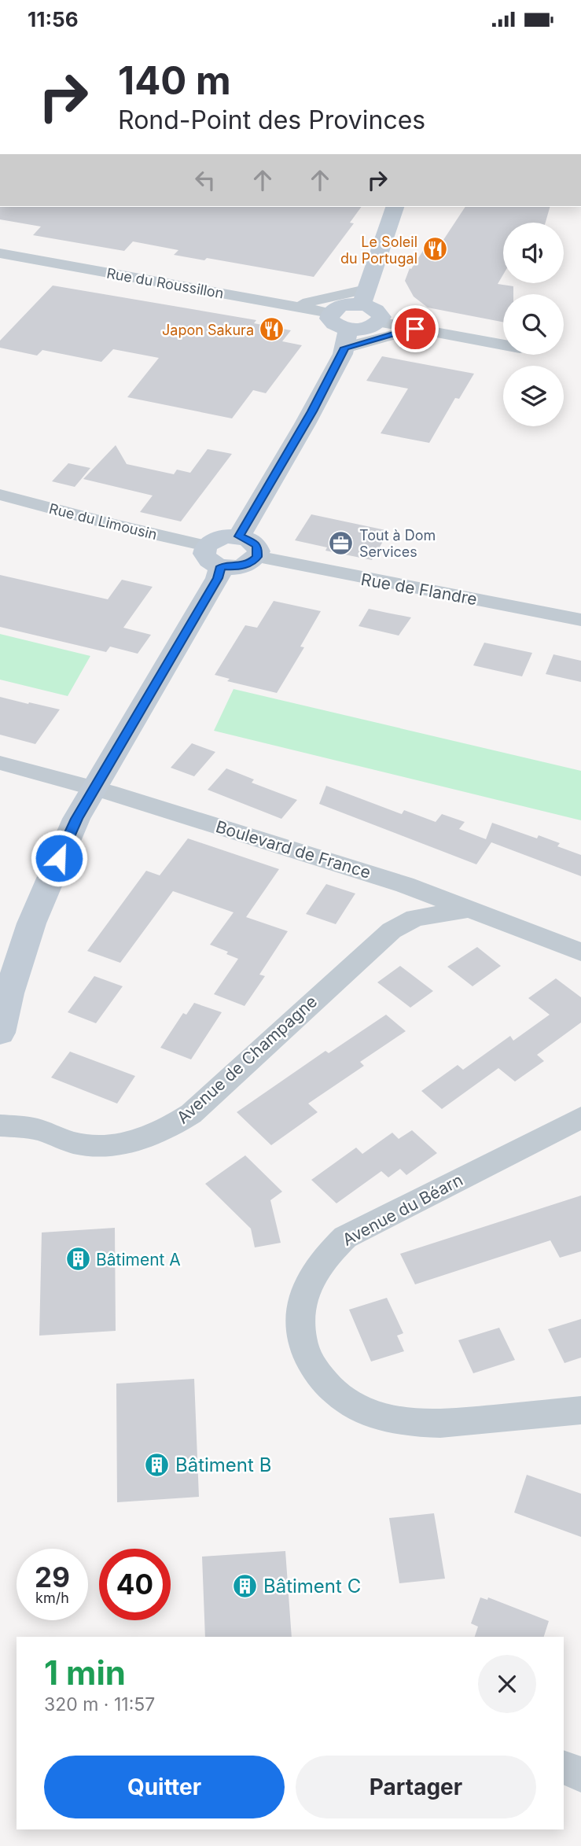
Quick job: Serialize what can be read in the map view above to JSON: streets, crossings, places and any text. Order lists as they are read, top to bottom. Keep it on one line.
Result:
{"streets":{"street":["Rue du Roussillon","Rue du Limousin","Rue de Flandre","Boulevard de France","Avenue de Champagne","Avenue du Béarn"]},"crossings":[["Rue du Limousin","Rue de Flandre"],["Boulevard de France","Avenue de Champagne"]],"places":{"restaurant":["Le Soleil du Portugal","Japon Sakura"],"office":["Tout à Dom Services"],"building":["Bâtiment A","Bâtiment B","Bâtiment C"]},"page":{"status":"11:56","turn":["140 m","Rond-Point des Provinces"],"speed":"29 km/h","limit":"40","heading":["1 min","320 m · 11:57"],"buttons":["Quitter","Partager"]}}
